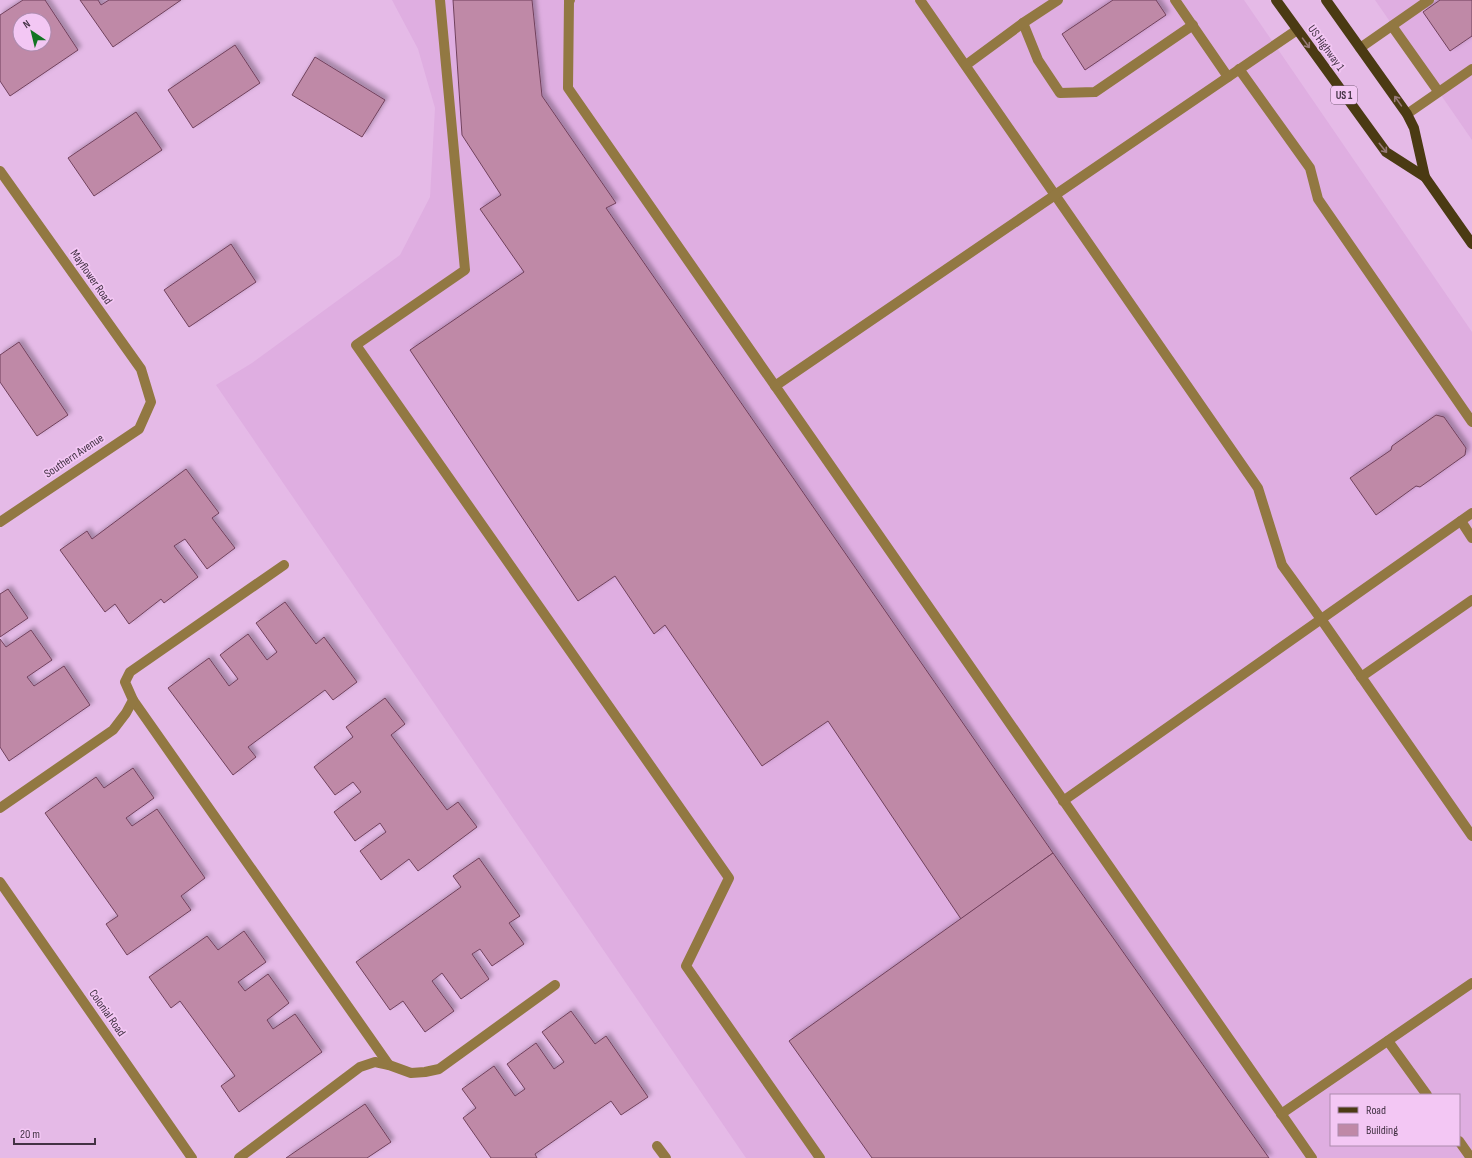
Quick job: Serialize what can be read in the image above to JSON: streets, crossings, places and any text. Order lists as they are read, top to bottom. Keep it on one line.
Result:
{"streets":{"main road":["US Highway 1","US 1"],"street":["Mayflower Road","Southern Avenue","Colonial Road"]},"crossings":[["Mayflower Road","Southern Avenue"]],"legend":["Road","Building"],"scale_bar":"20 m","north":"top left"}
